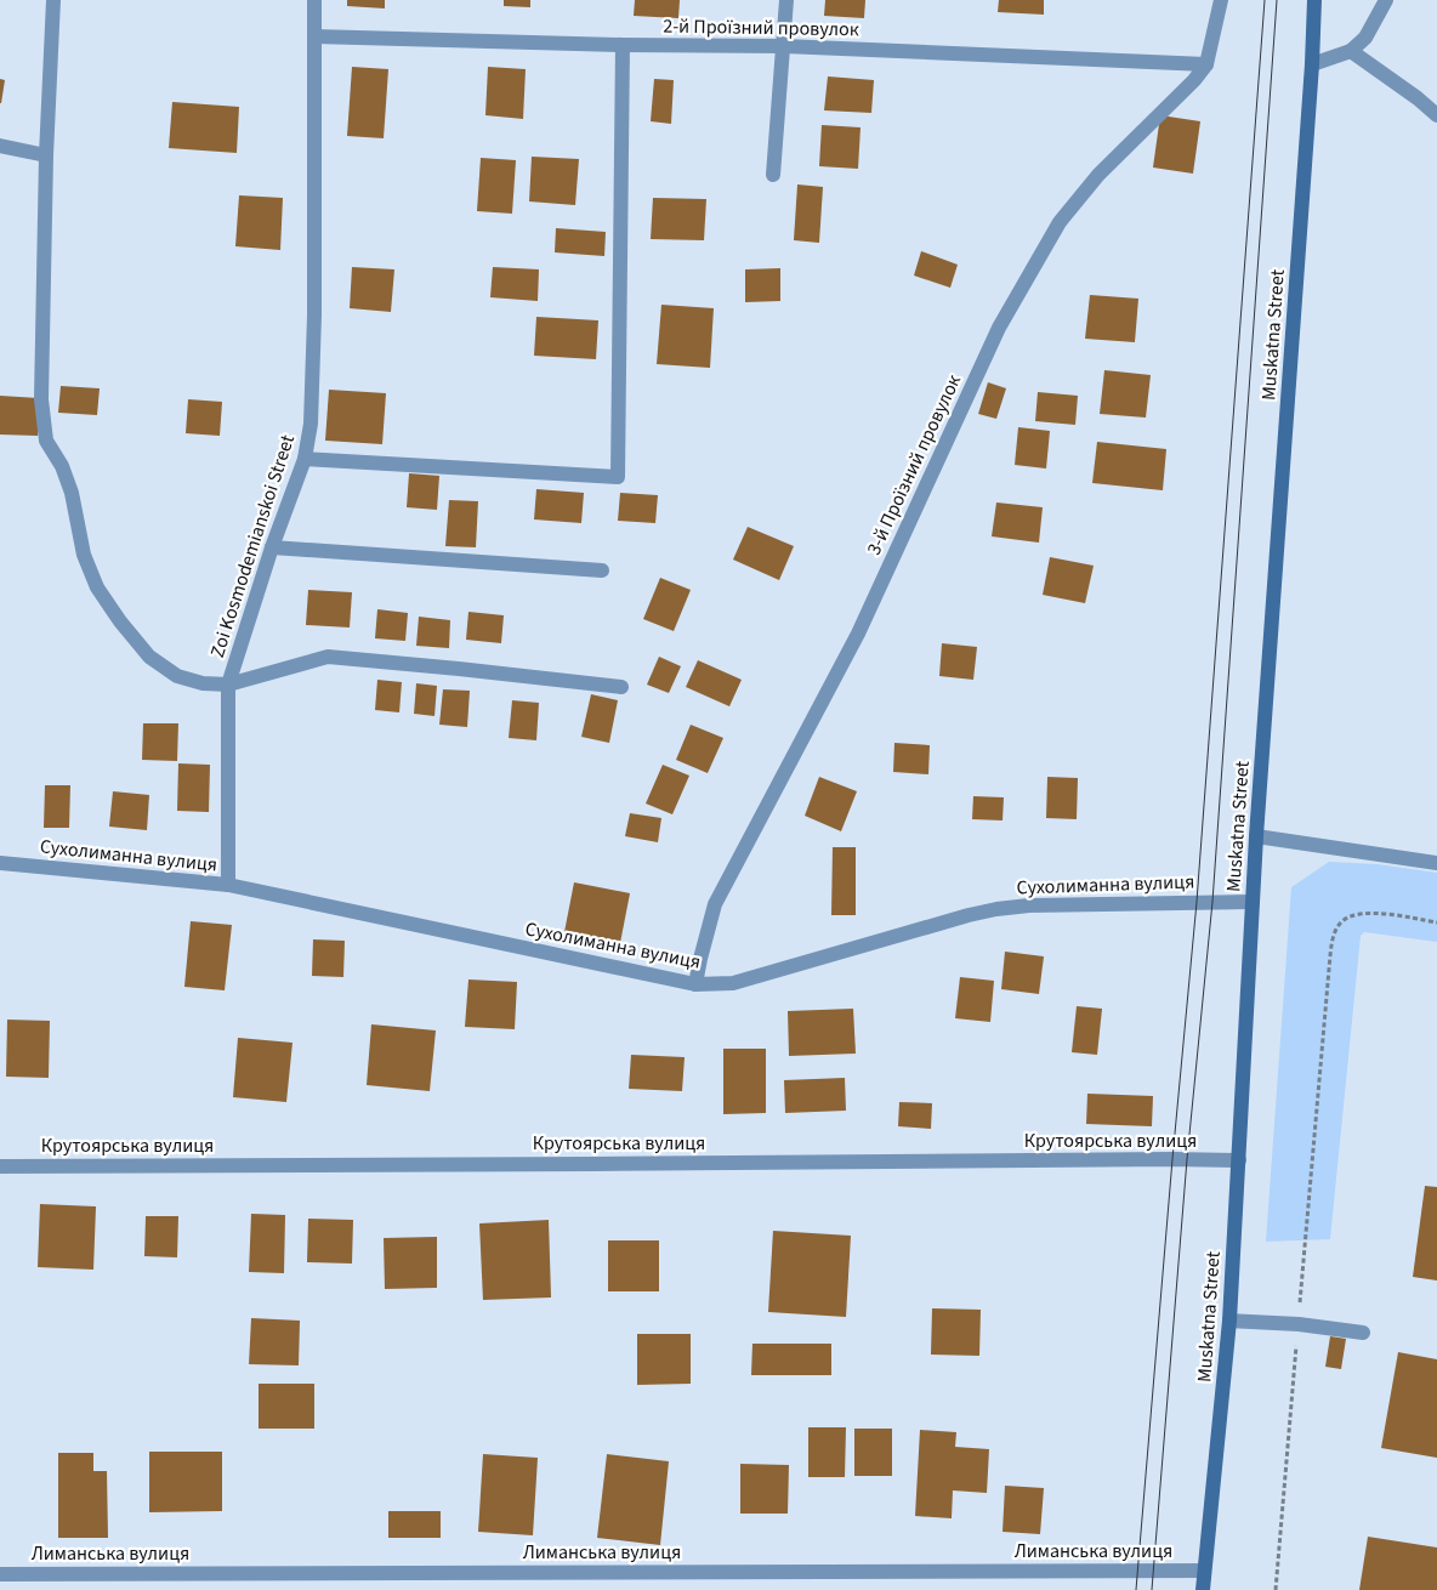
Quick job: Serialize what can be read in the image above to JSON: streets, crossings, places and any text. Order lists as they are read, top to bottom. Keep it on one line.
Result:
{"streets":{"street":["2-й Проїзний провулок","Muskatna Street","3-й Проїзний провулок","Zoi Kosmodemianskoi Street","Сухолиманна вулиця","Крутоярська вулиця","Лиманська вулиця"]},"crossings":[["2-й Проїзний провулок","3-й Проїзний провулок"],["2-й Проїзний провулок","Zoi Kosmodemianskoi Street"],["Muskatna Street","Сухолиманна вулиця"],["Muskatna Street","Крутоярська вулиця"],["Muskatna Street","Лиманська вулиця"],["3-й Проїзний провулок","Сухолиманна вулиця"],["Zoi Kosmodemianskoi Street","Сухолиманна вулиця"]]}
